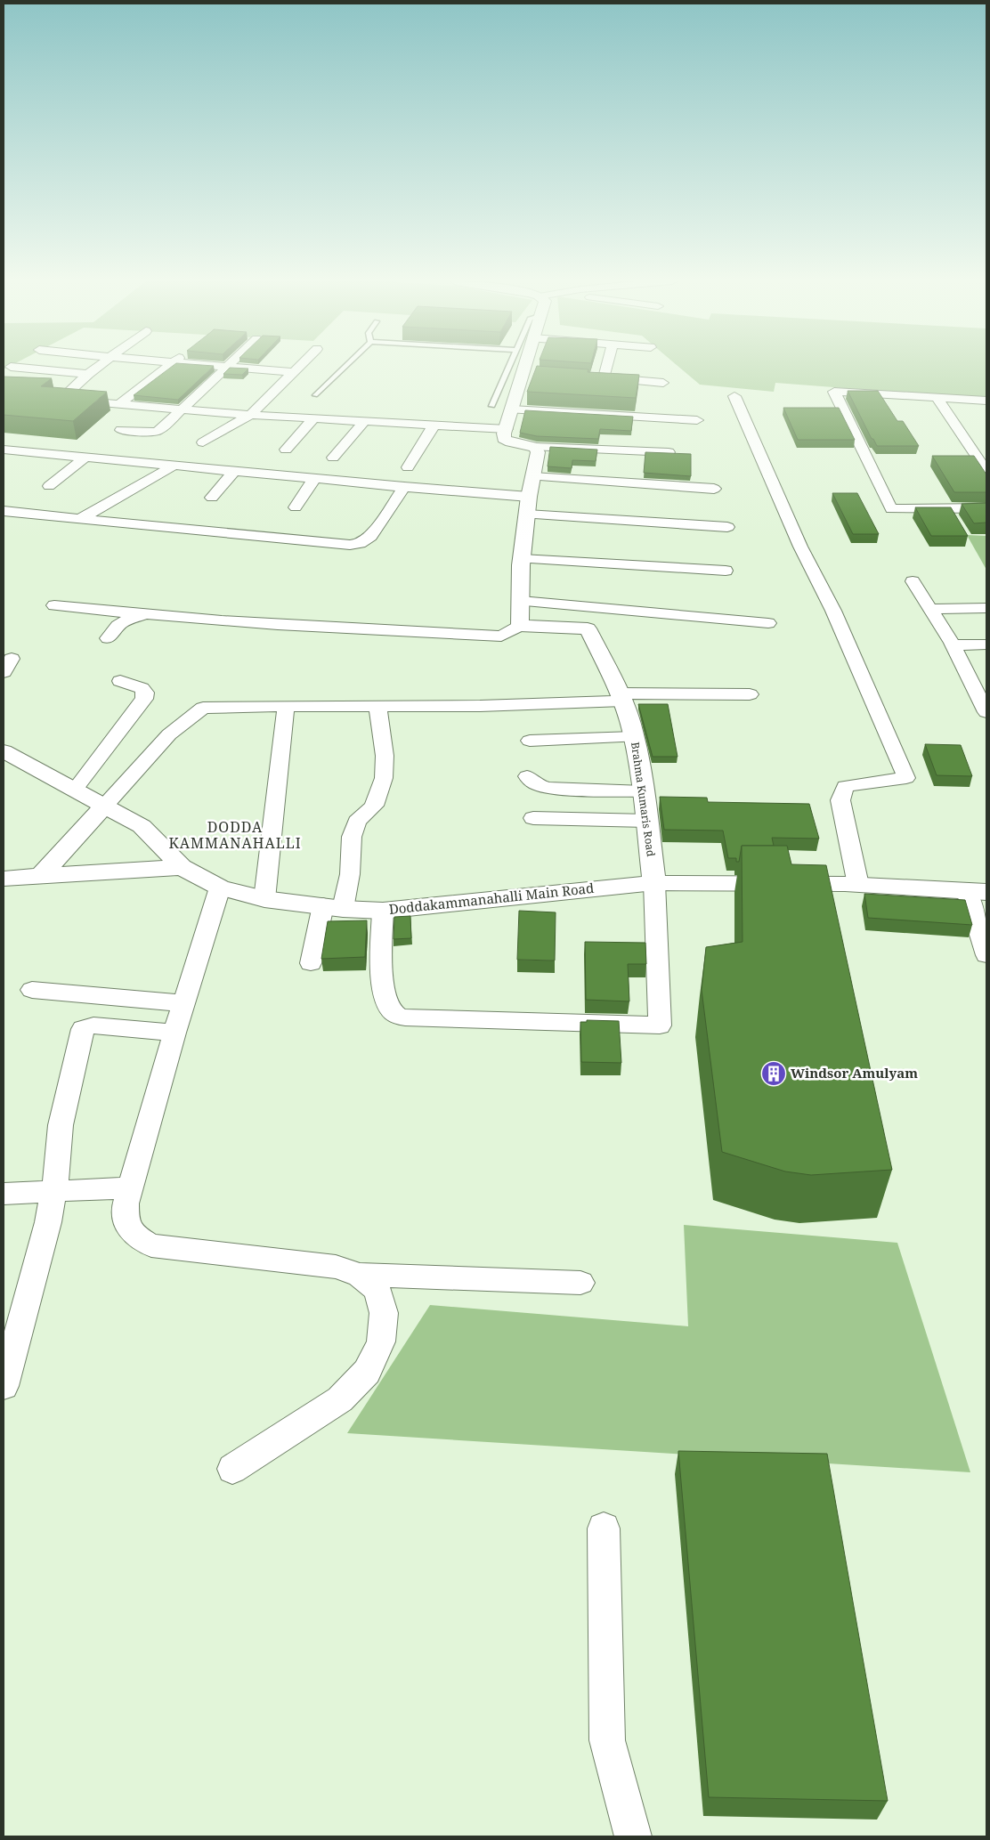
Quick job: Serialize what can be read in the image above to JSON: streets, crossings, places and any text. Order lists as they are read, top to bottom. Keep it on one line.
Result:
{"streets":{"street":["Brahma Kumaris Road","Doddakammanahalli Main Road"]},"crossings":[["Brahma Kumaris Road","Doddakammanahalli Main Road"]],"districts":["DODDA KAMMANAHALLI"],"places":{"building":["Windsor Amulyam"]}}
